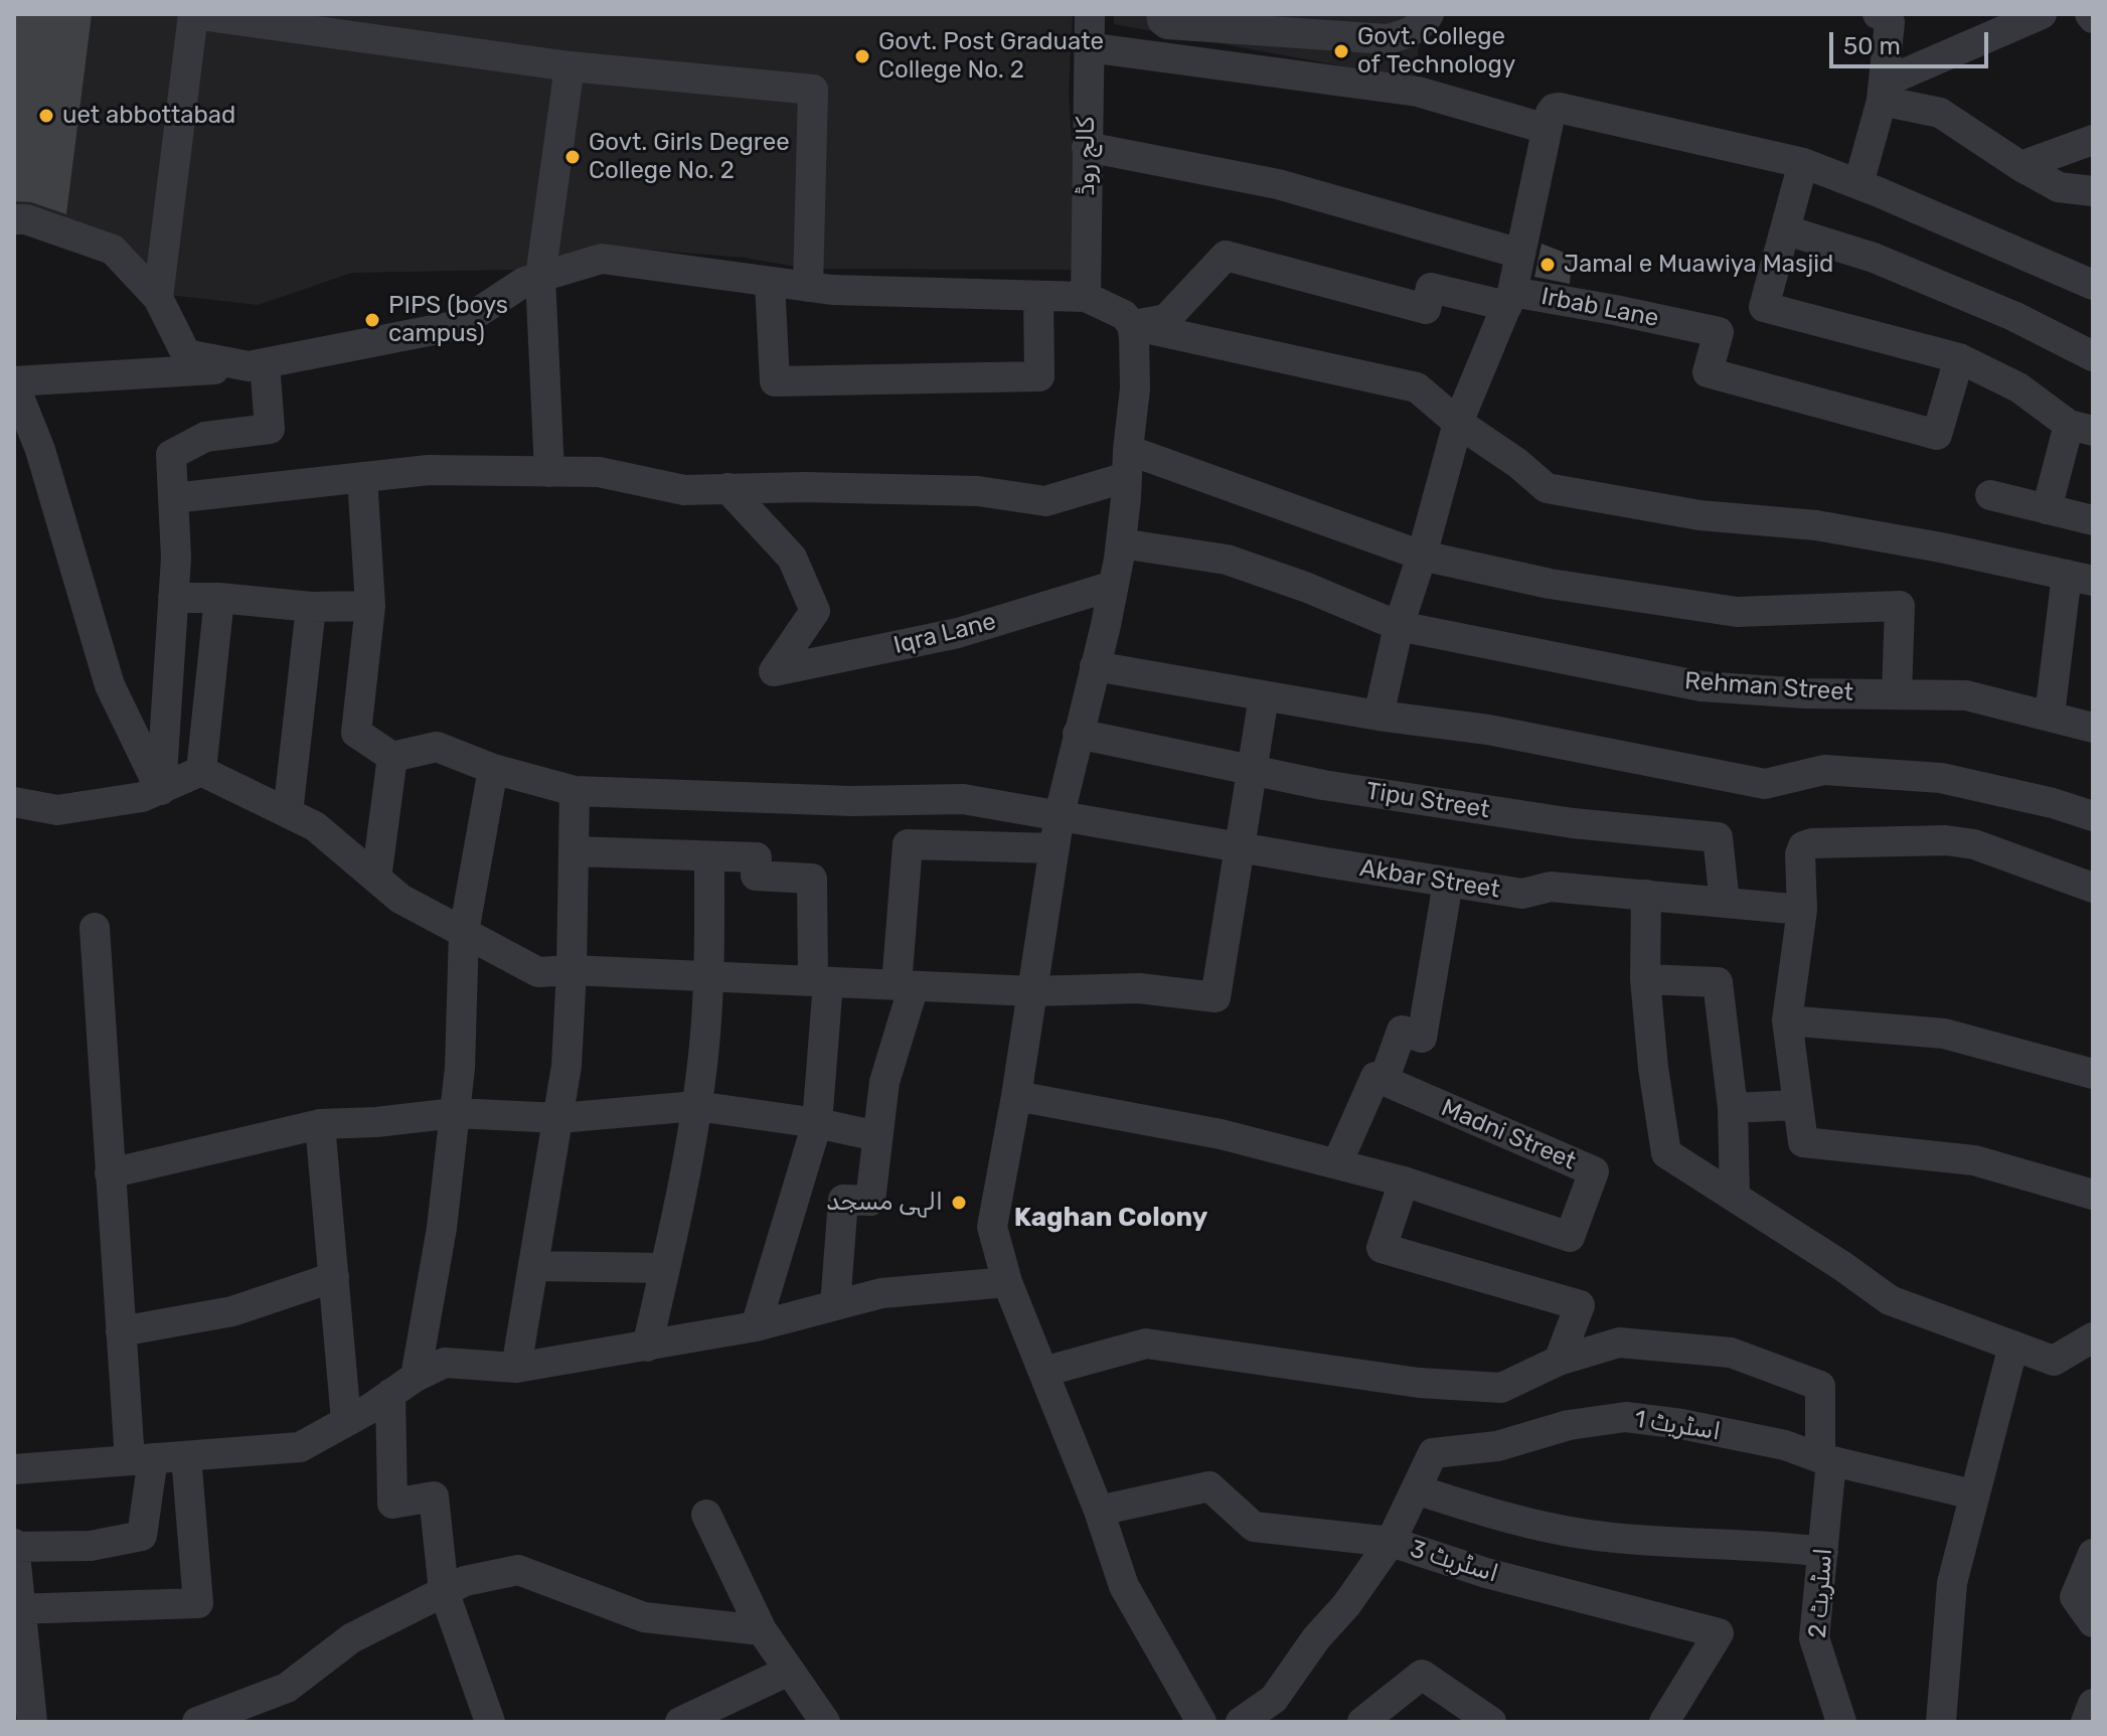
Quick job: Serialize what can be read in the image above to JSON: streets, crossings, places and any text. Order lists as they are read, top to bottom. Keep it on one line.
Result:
{"streets":{"street":["کالج روڈ","Irbab Lane","Iqra Lane","Rehman Street","Tipu Street","Akbar Street","Madni Street","اسٹریٹ 1","اسٹریٹ 3","اسٹریٹ 2"]},"crossings":[["Irbab Lane","Rehman Street"],["Tipu Street","Akbar Street"],["اسٹریٹ 1","اسٹریٹ 3"],["اسٹریٹ 1","اسٹریٹ 2"]],"districts":["Kaghan Colony"],"places":["Govt. College of Technology","Govt. Post Graduate College No. 2","uet abbottabad","Govt. Girls Degree College No. 2","Jamal e Muawiya Masjid","PIPS (boys campus)","الہی مسجد"],"scale_bar":"50 m"}
